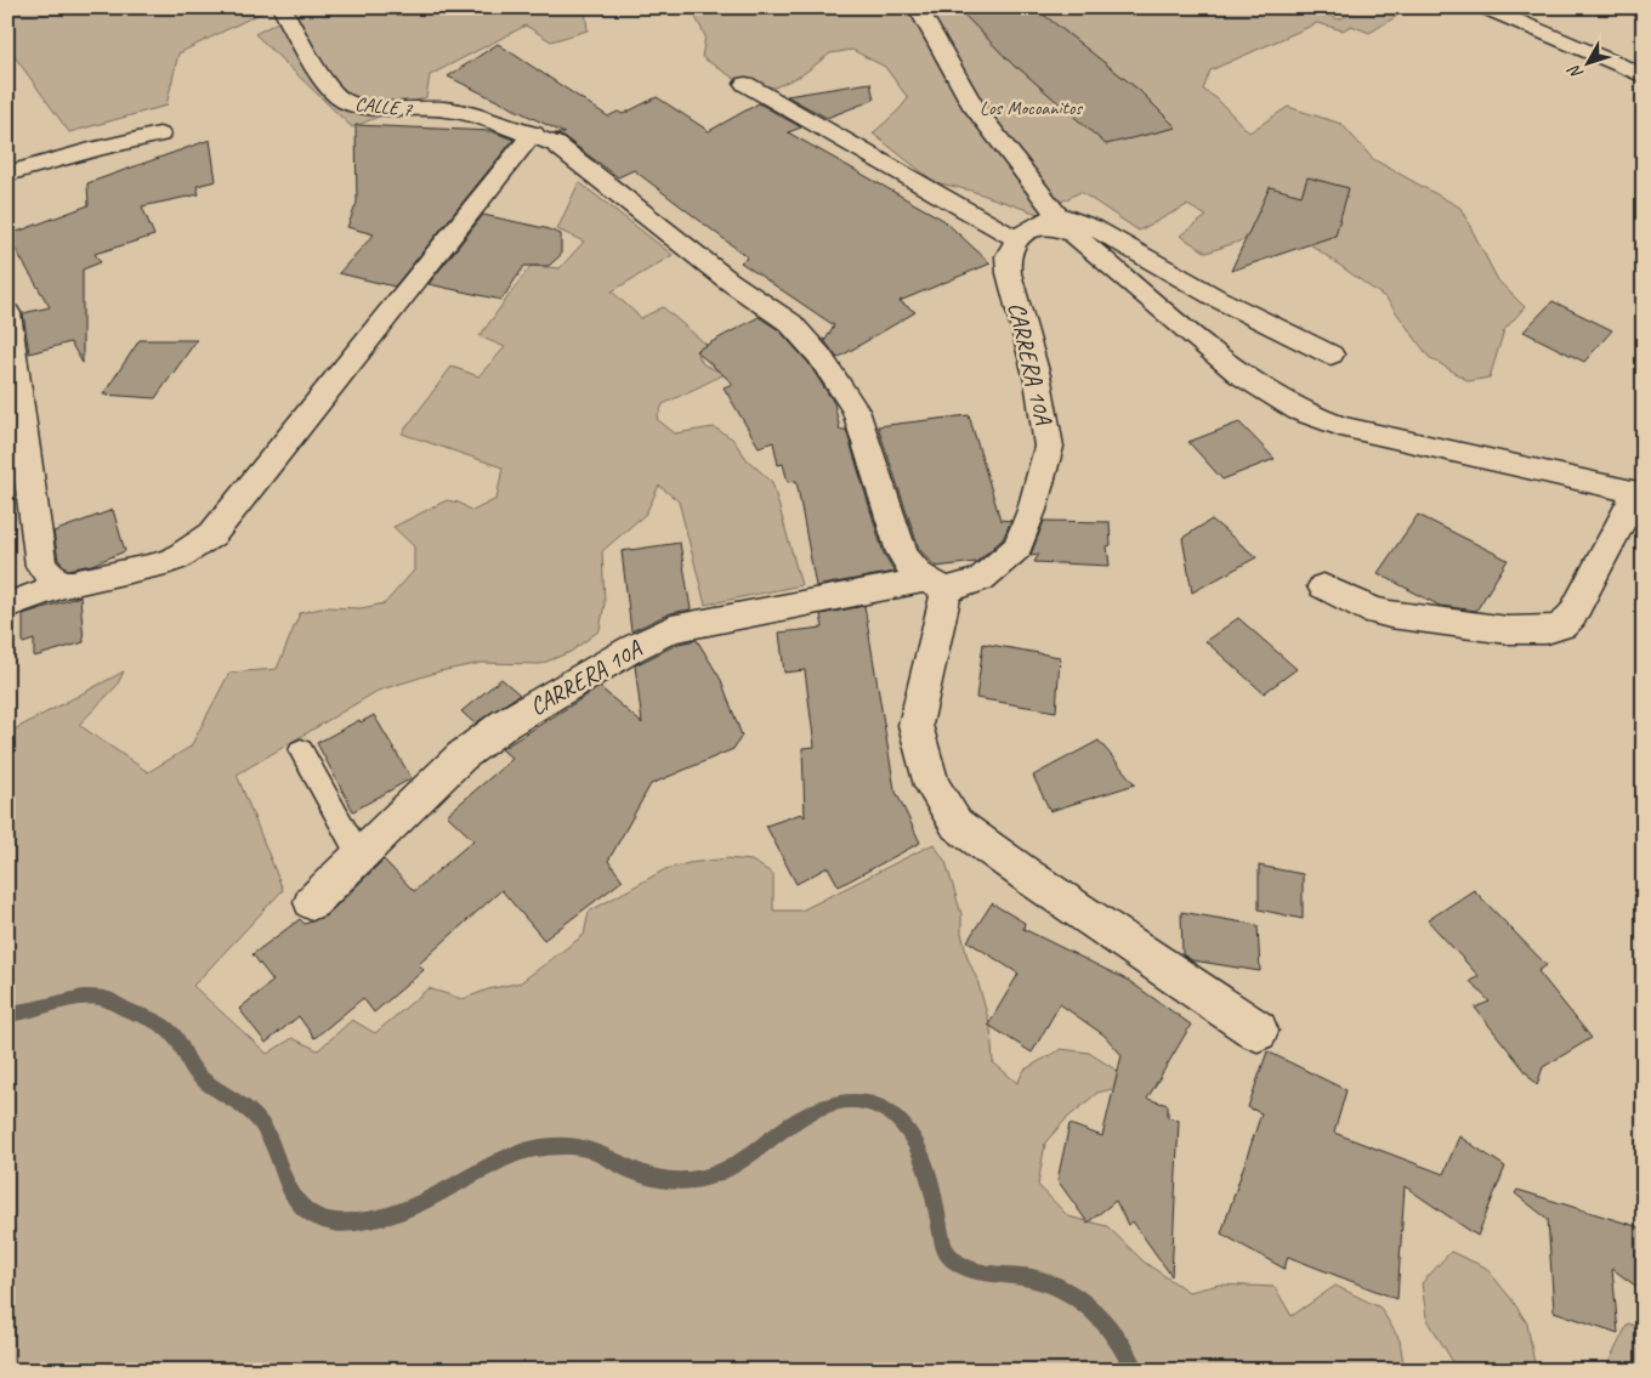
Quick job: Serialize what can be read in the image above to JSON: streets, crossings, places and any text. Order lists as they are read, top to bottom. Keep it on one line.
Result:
{"streets":{"street":["CALLE 7","CARRERA 10A"]},"crossings":[["CALLE 7","CARRERA 10A"]],"parks":["Los Mocoanitos"],"north":"bottom left"}
